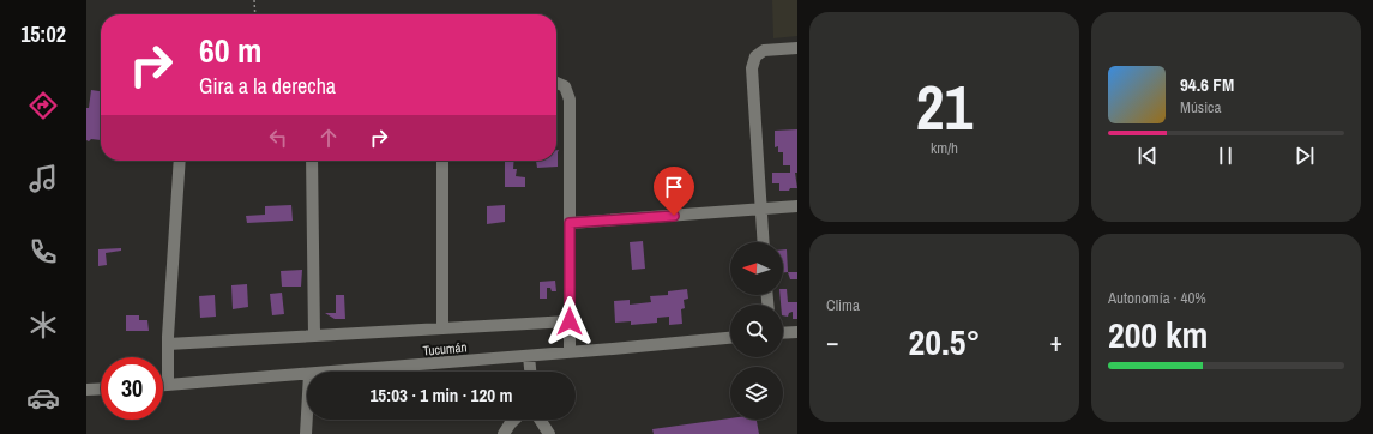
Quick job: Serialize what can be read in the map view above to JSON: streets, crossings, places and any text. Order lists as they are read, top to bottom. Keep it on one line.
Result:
{"streets":{"street":["Tucumán"]},"north":"left","page":{"tabs":"15:02","tile":[["21","km/h"],"Clima",["Autonomía · 40%","200 km"]],"turn":["60 m","Gira a la derecha"],"song":["94.6 FM","Música"],"heat":["−","20.5°","+"],"limit":"30","trip":"15:03 · 1 min · 120 m"}}
